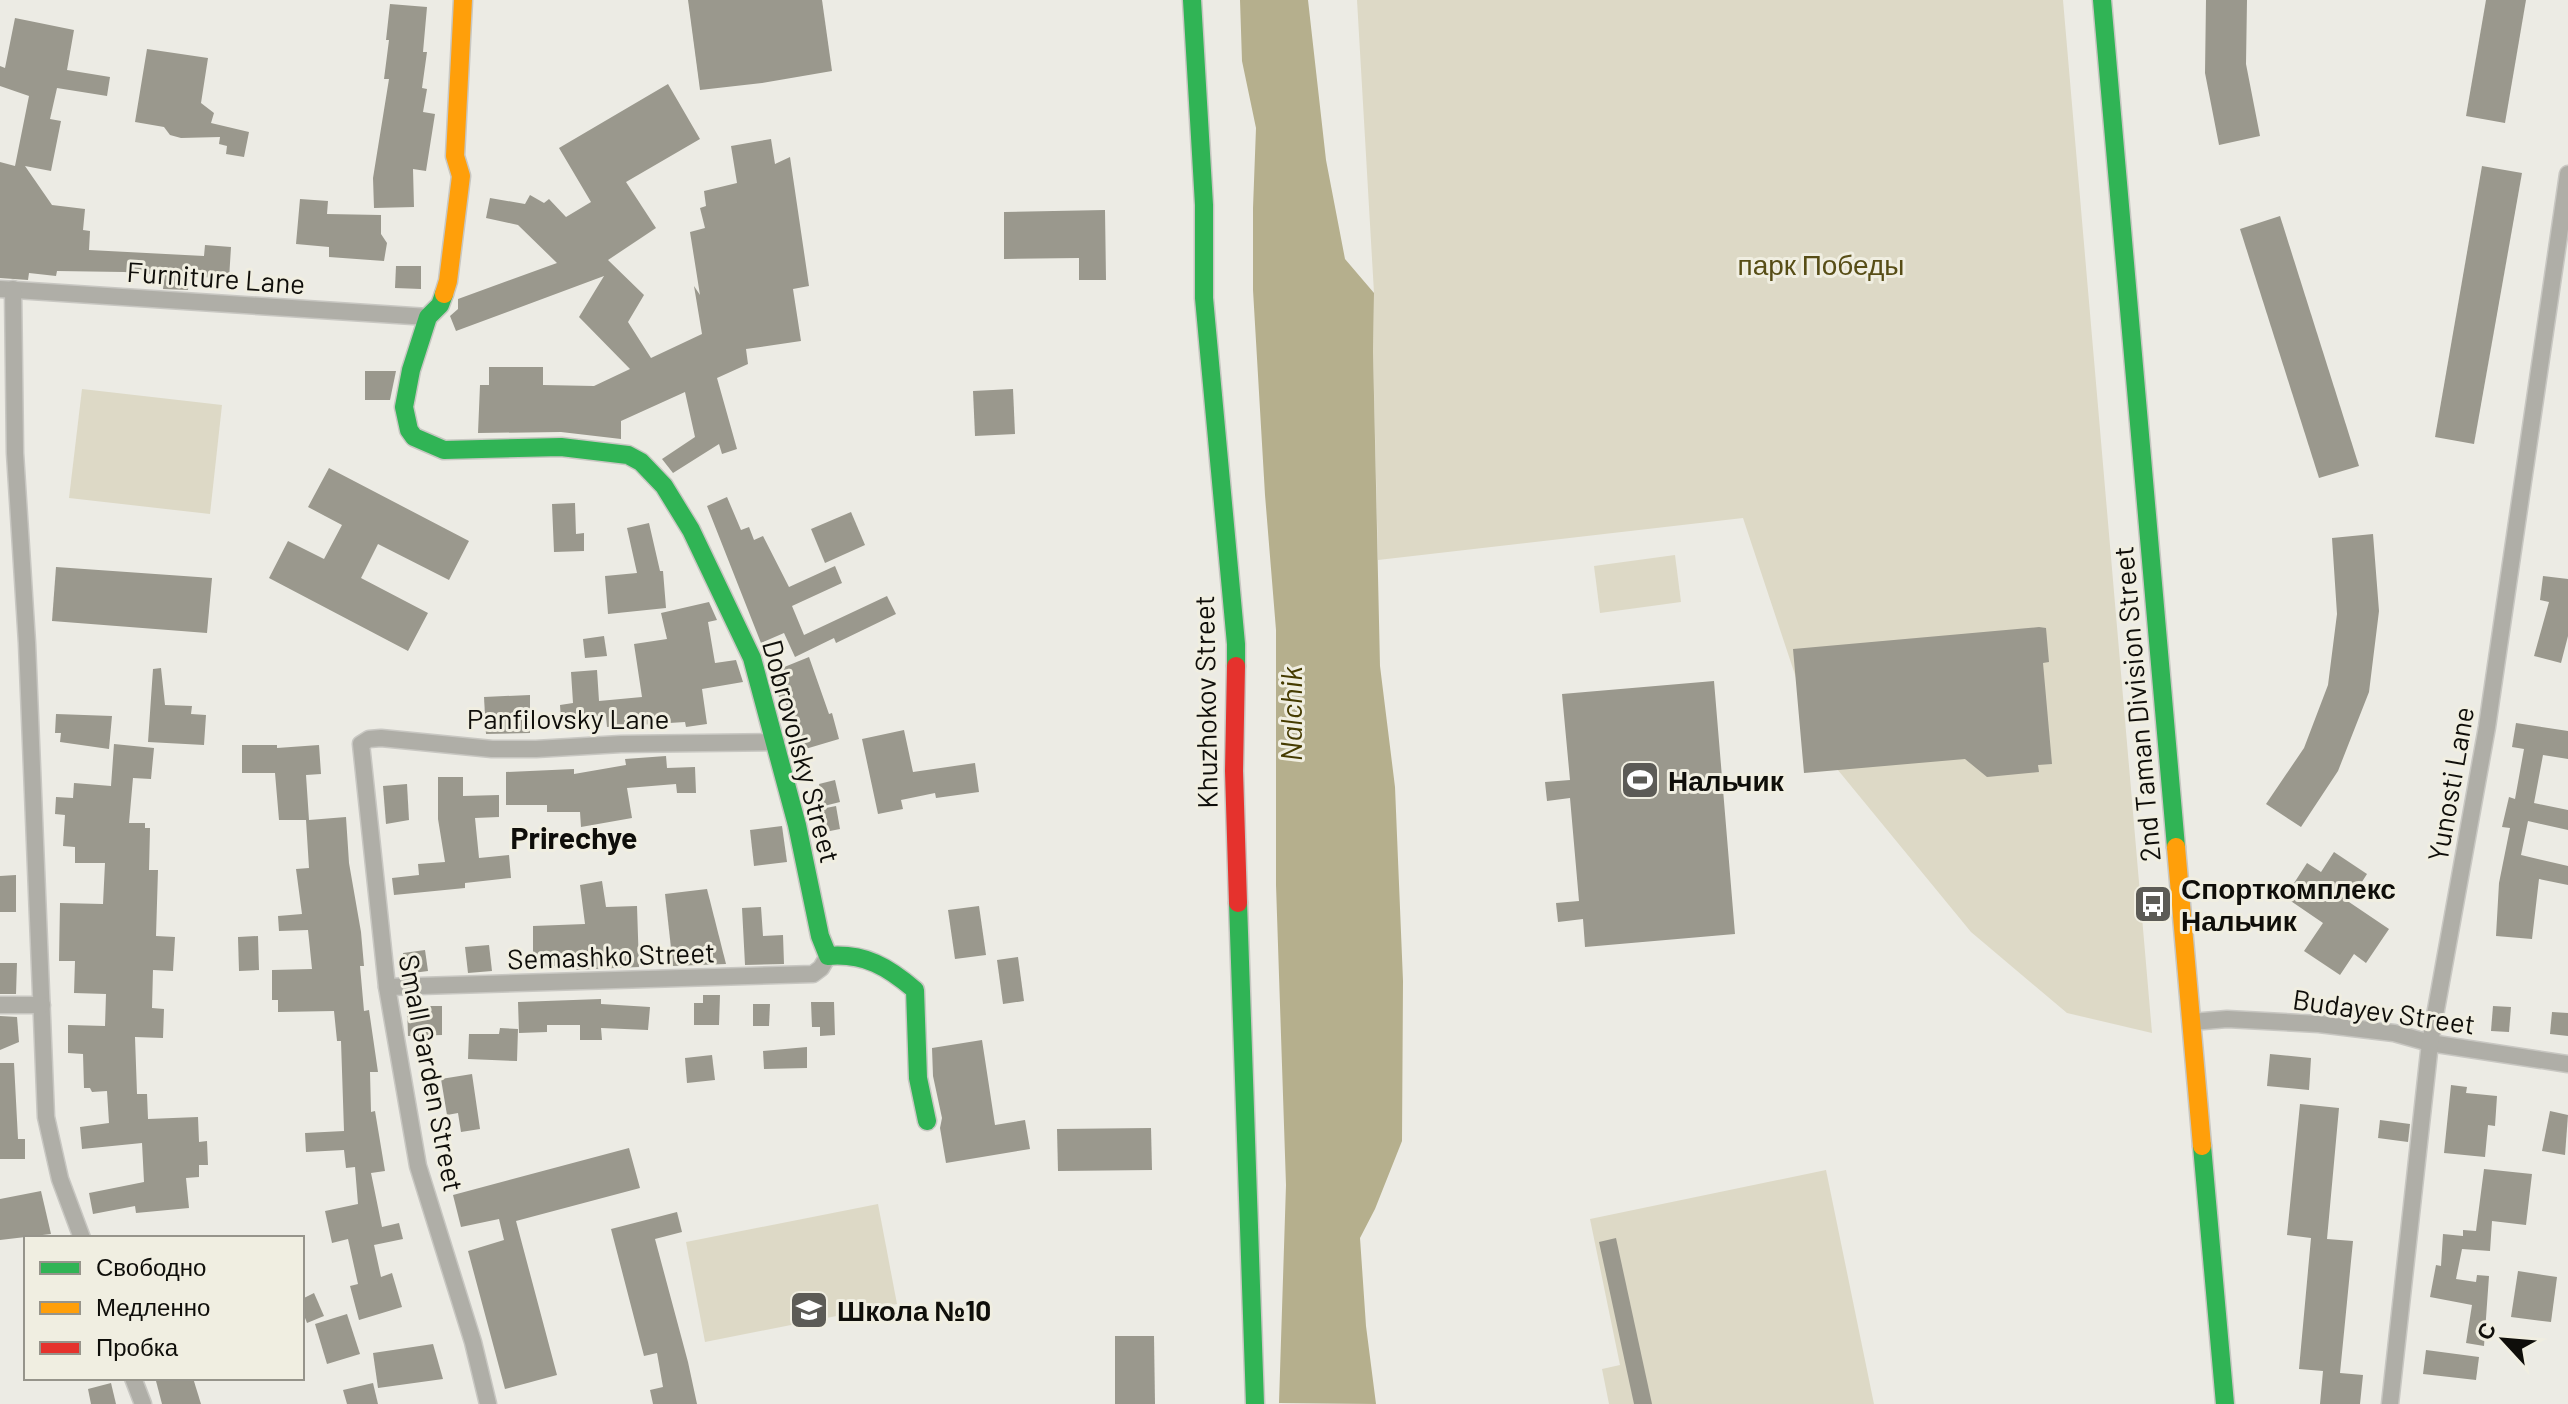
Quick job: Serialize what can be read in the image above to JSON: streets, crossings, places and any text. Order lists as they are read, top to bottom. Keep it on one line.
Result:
{"streets":{"street":["Furniture Lane","Khuzhokov Street","2nd Taman Division Street","Panfilovsky Lane","Dobrovolsky Street","Yunosti Lane","Semashko Street","Budayev Street","Small Garden Street"]},"crossings":[["Furniture Lane","Dobrovolsky Street"],["2nd Taman Division Street","Budayev Street"],["Panfilovsky Lane","Dobrovolsky Street"],["Panfilovsky Lane","Small Garden Street"],["Dobrovolsky Street","Semashko Street"],["Yunosti Lane","Budayev Street"],["Semashko Street","Small Garden Street"]],"districts":["Prirechye"],"water":["Nalchik"],"parks":["парк Победы"],"places":{"sports":["Нальчик"],"bus stop":["Спорткомплекс Нальчик"],"school or university":["Школа №10"]},"legend":["Свободно","Медленно","Пробка"],"north":"top left"}
